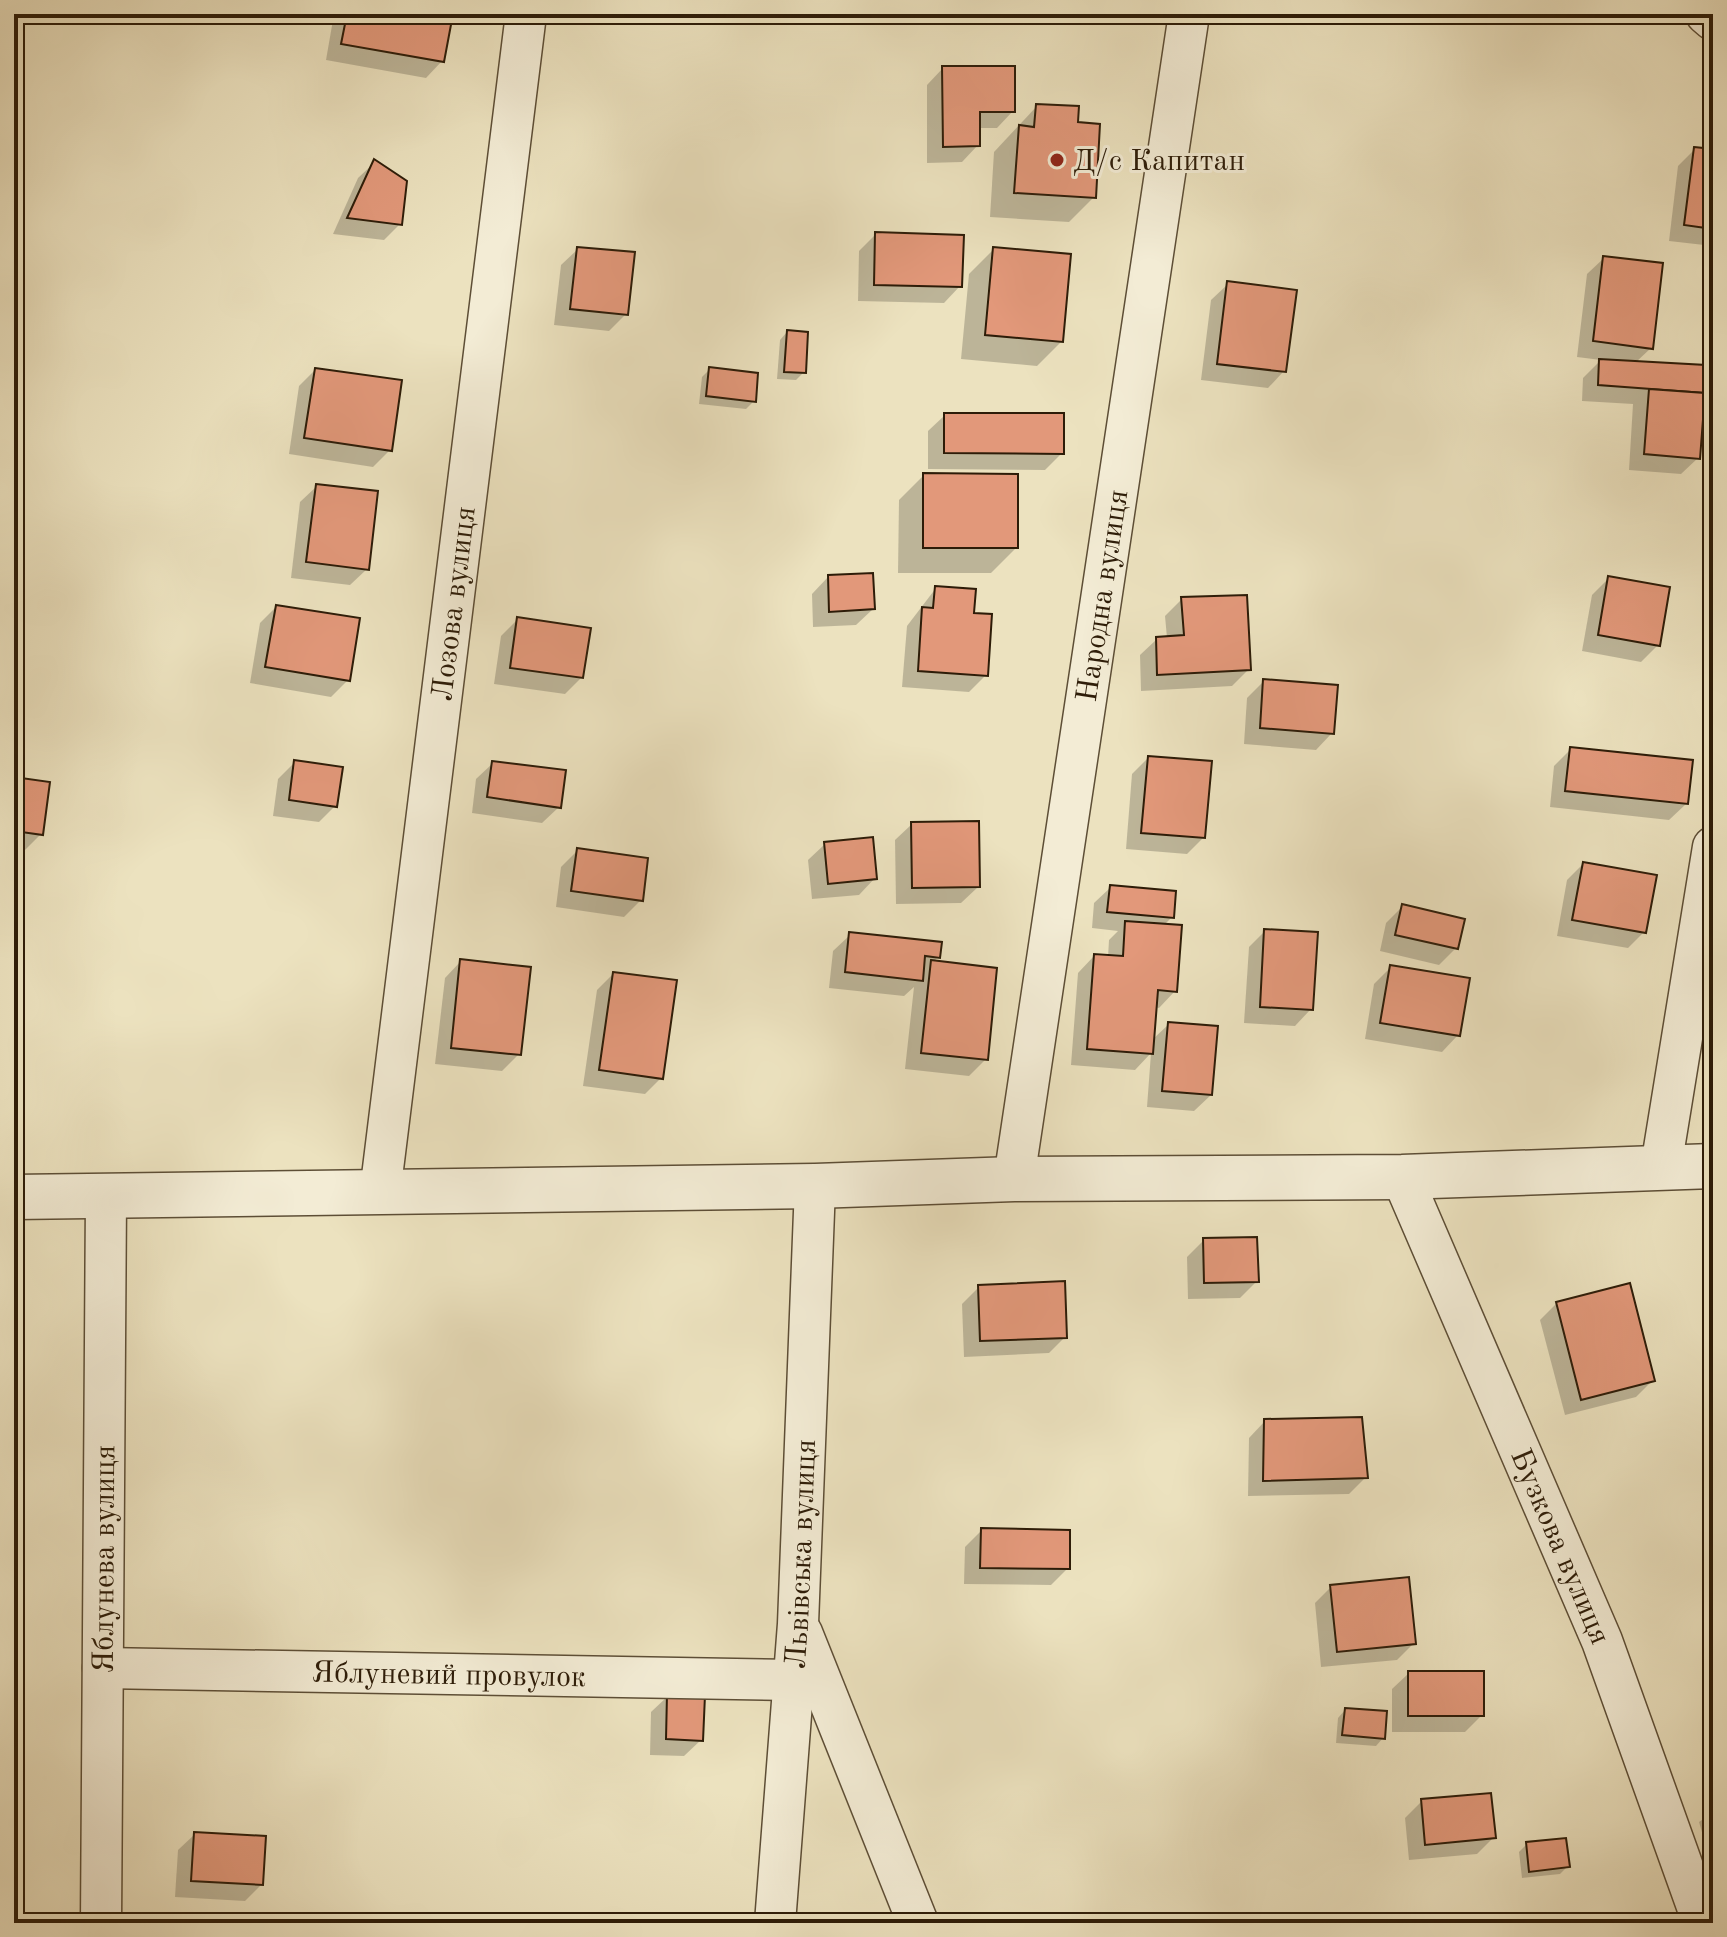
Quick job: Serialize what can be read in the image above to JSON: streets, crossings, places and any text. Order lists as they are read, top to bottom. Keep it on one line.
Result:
{"streets":{"street":["Народна вулиця","Лозова вулиця","Бузкова вулиця","Львівська вулиця","Яблунева вулиця","Яблуневий провулок"]},"crossings":[["Львівська вулиця","Яблуневий провулок"],["Яблунева вулиця","Яблуневий провулок"]],"places":["Д/с Капитан"]}
